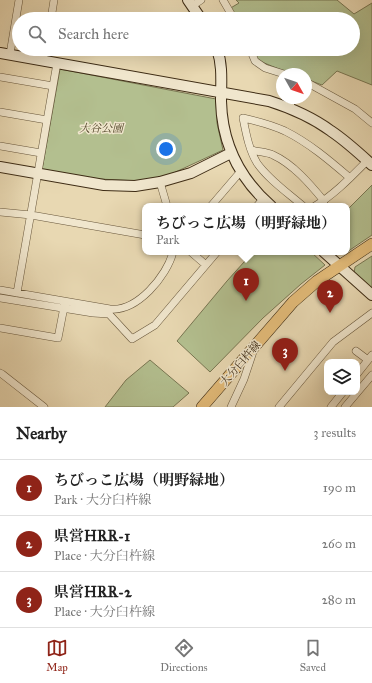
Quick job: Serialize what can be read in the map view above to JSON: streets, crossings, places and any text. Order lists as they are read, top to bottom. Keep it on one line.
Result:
{"streets":{"main road":["大分臼杵線"]},"parks":["大谷公園"],"north":"bottom right","page":{"search":"Search here","popup":["ちびっこ広場（明野緑地）","Park"],"pins":["1","2","3"],"heading":["Nearby","3 results"],"list":[{"mark":"1","name":"ちびっこ広場（明野緑地）","note":"Park · 大分臼杵線","value":"190 m"},{"mark":"2","name":"県営HRR-1","note":"Place · 大分臼杵線","value":"260 m"},{"mark":"3","name":"県営HRR-2","note":"Place · 大分臼杵線","value":"280 m"}],"nav":["Map","Directions","Saved"]}}
